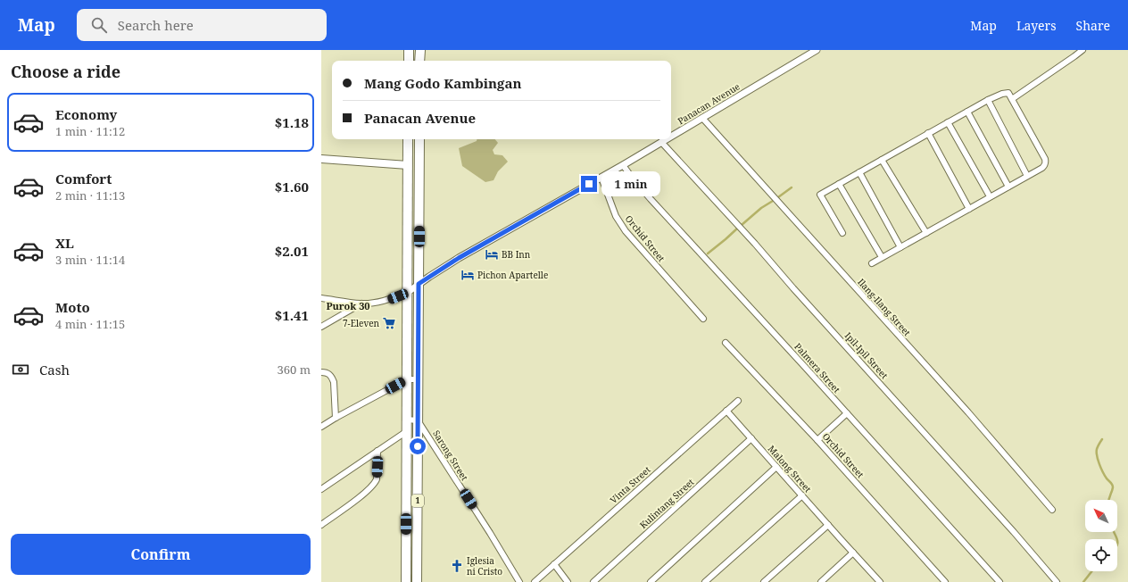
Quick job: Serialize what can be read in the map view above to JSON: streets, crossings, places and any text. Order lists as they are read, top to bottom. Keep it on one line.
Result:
{"streets":{"highway":["1"],"street":["Panacan Avenue","Orchid Street","Ilang-Ilang Street","Ipil-Ipil Street","Palmera Street","Sarong Street","Malong Street","Vinta Street","Kulintang Street"]},"crossings":[["Panacan Avenue","Orchid Street"],["Panacan Avenue","Ilang-Ilang Street"],["Panacan Avenue","Ipil-Ipil Street"],["Panacan Avenue","Palmera Street"],["Panacan Avenue","1"],["Sarong Street","1"],["Malong Street","Vinta Street"],["Malong Street","Kulintang Street"]],"districts":["Purok 30"],"places":{"hotel":["BB Inn","Pichon Apartelle"],"supermarket":["7-Eleven"],"church":["Iglesia ni Cristo"]},"north":"top left","page":{"header":"Map","search":"Search here","nav":["Map","Layers","Share"],"heading":"Choose a ride","banner":["Mang Godo Kambingan","Panacan Avenue"],"list":[{"name":"Economy","note":"1 min · 11:12","value":"$1.18"},{"name":"Comfort","note":"2 min · 11:13","value":"$1.60"},{"name":"XL","note":"3 min · 11:14","value":"$2.01"},{"name":"Moto","note":"4 min · 11:15","value":"$1.41"}],"bubble":"1 min","pay":["Cash","360 m"],"buttons":"Confirm"}}
